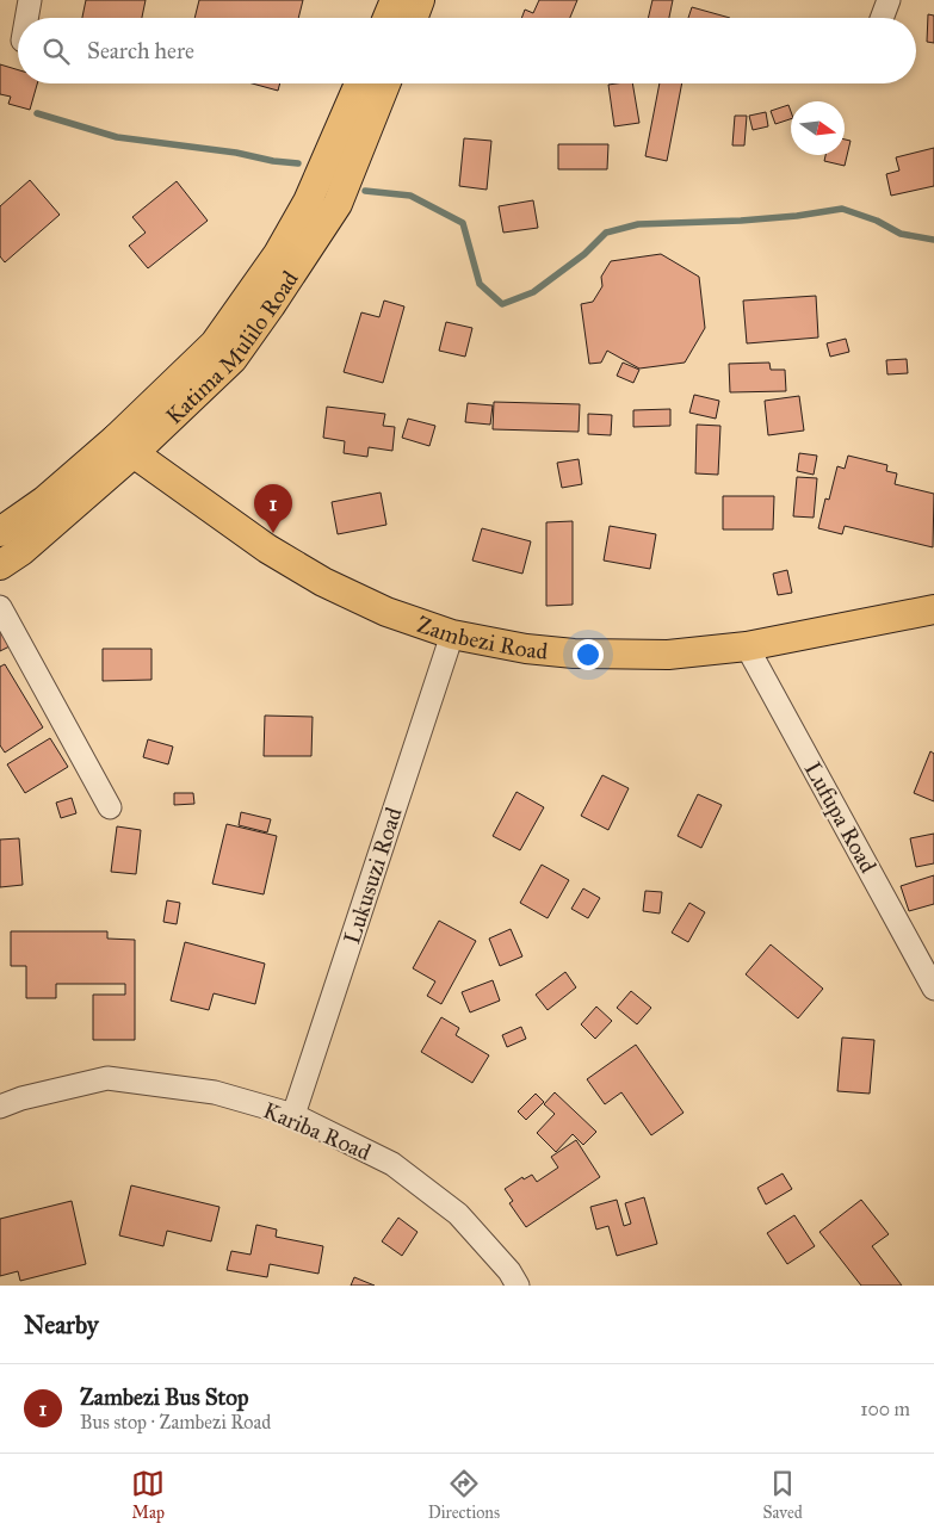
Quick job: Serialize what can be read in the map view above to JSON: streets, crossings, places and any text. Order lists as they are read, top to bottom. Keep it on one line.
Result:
{"streets":{"main road":["Katima Mulilo Road","Zambezi Road"],"street":["Lufupa Road","Lukusuzi Road","Kariba Road"]},"crossings":[["Katima Mulilo Road","Zambezi Road"],["Zambezi Road","Lufupa Road"],["Zambezi Road","Lukusuzi Road"],["Lukusuzi Road","Kariba Road"]],"north":"right","page":{"search":"Search here","pins":"1","heading":"Nearby","list":[{"mark":"1","name":"Zambezi Bus Stop","note":"Bus stop · Zambezi Road","value":"100 m"}],"nav":["Map","Directions","Saved"]}}
